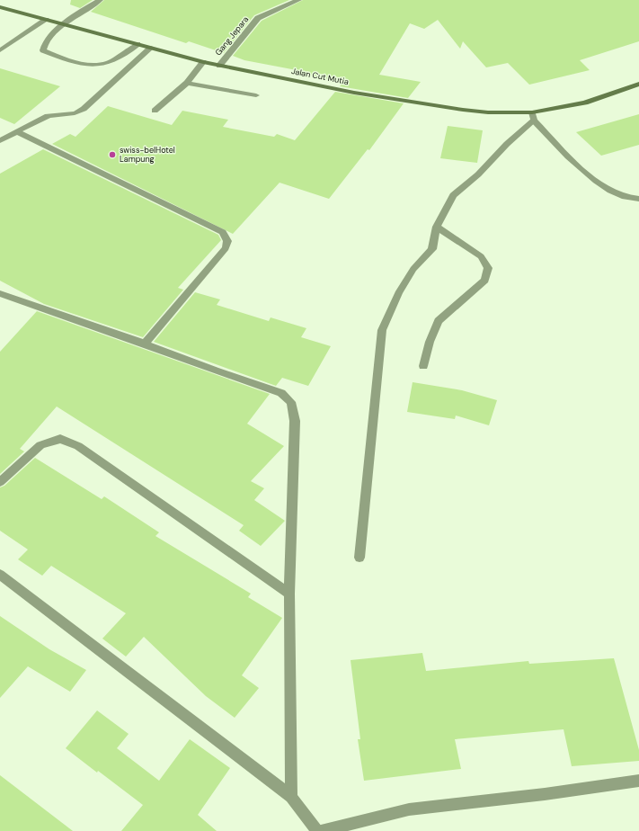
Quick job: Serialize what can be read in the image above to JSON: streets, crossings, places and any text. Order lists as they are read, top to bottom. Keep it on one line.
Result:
{"streets":{"main road":["Jalan Cut Mutia"],"street":["Gang Jepara"]},"crossings":[["Gang Jepara","Jalan Cut Mutia"]],"places":["swiss-belHotel Lampung"]}
